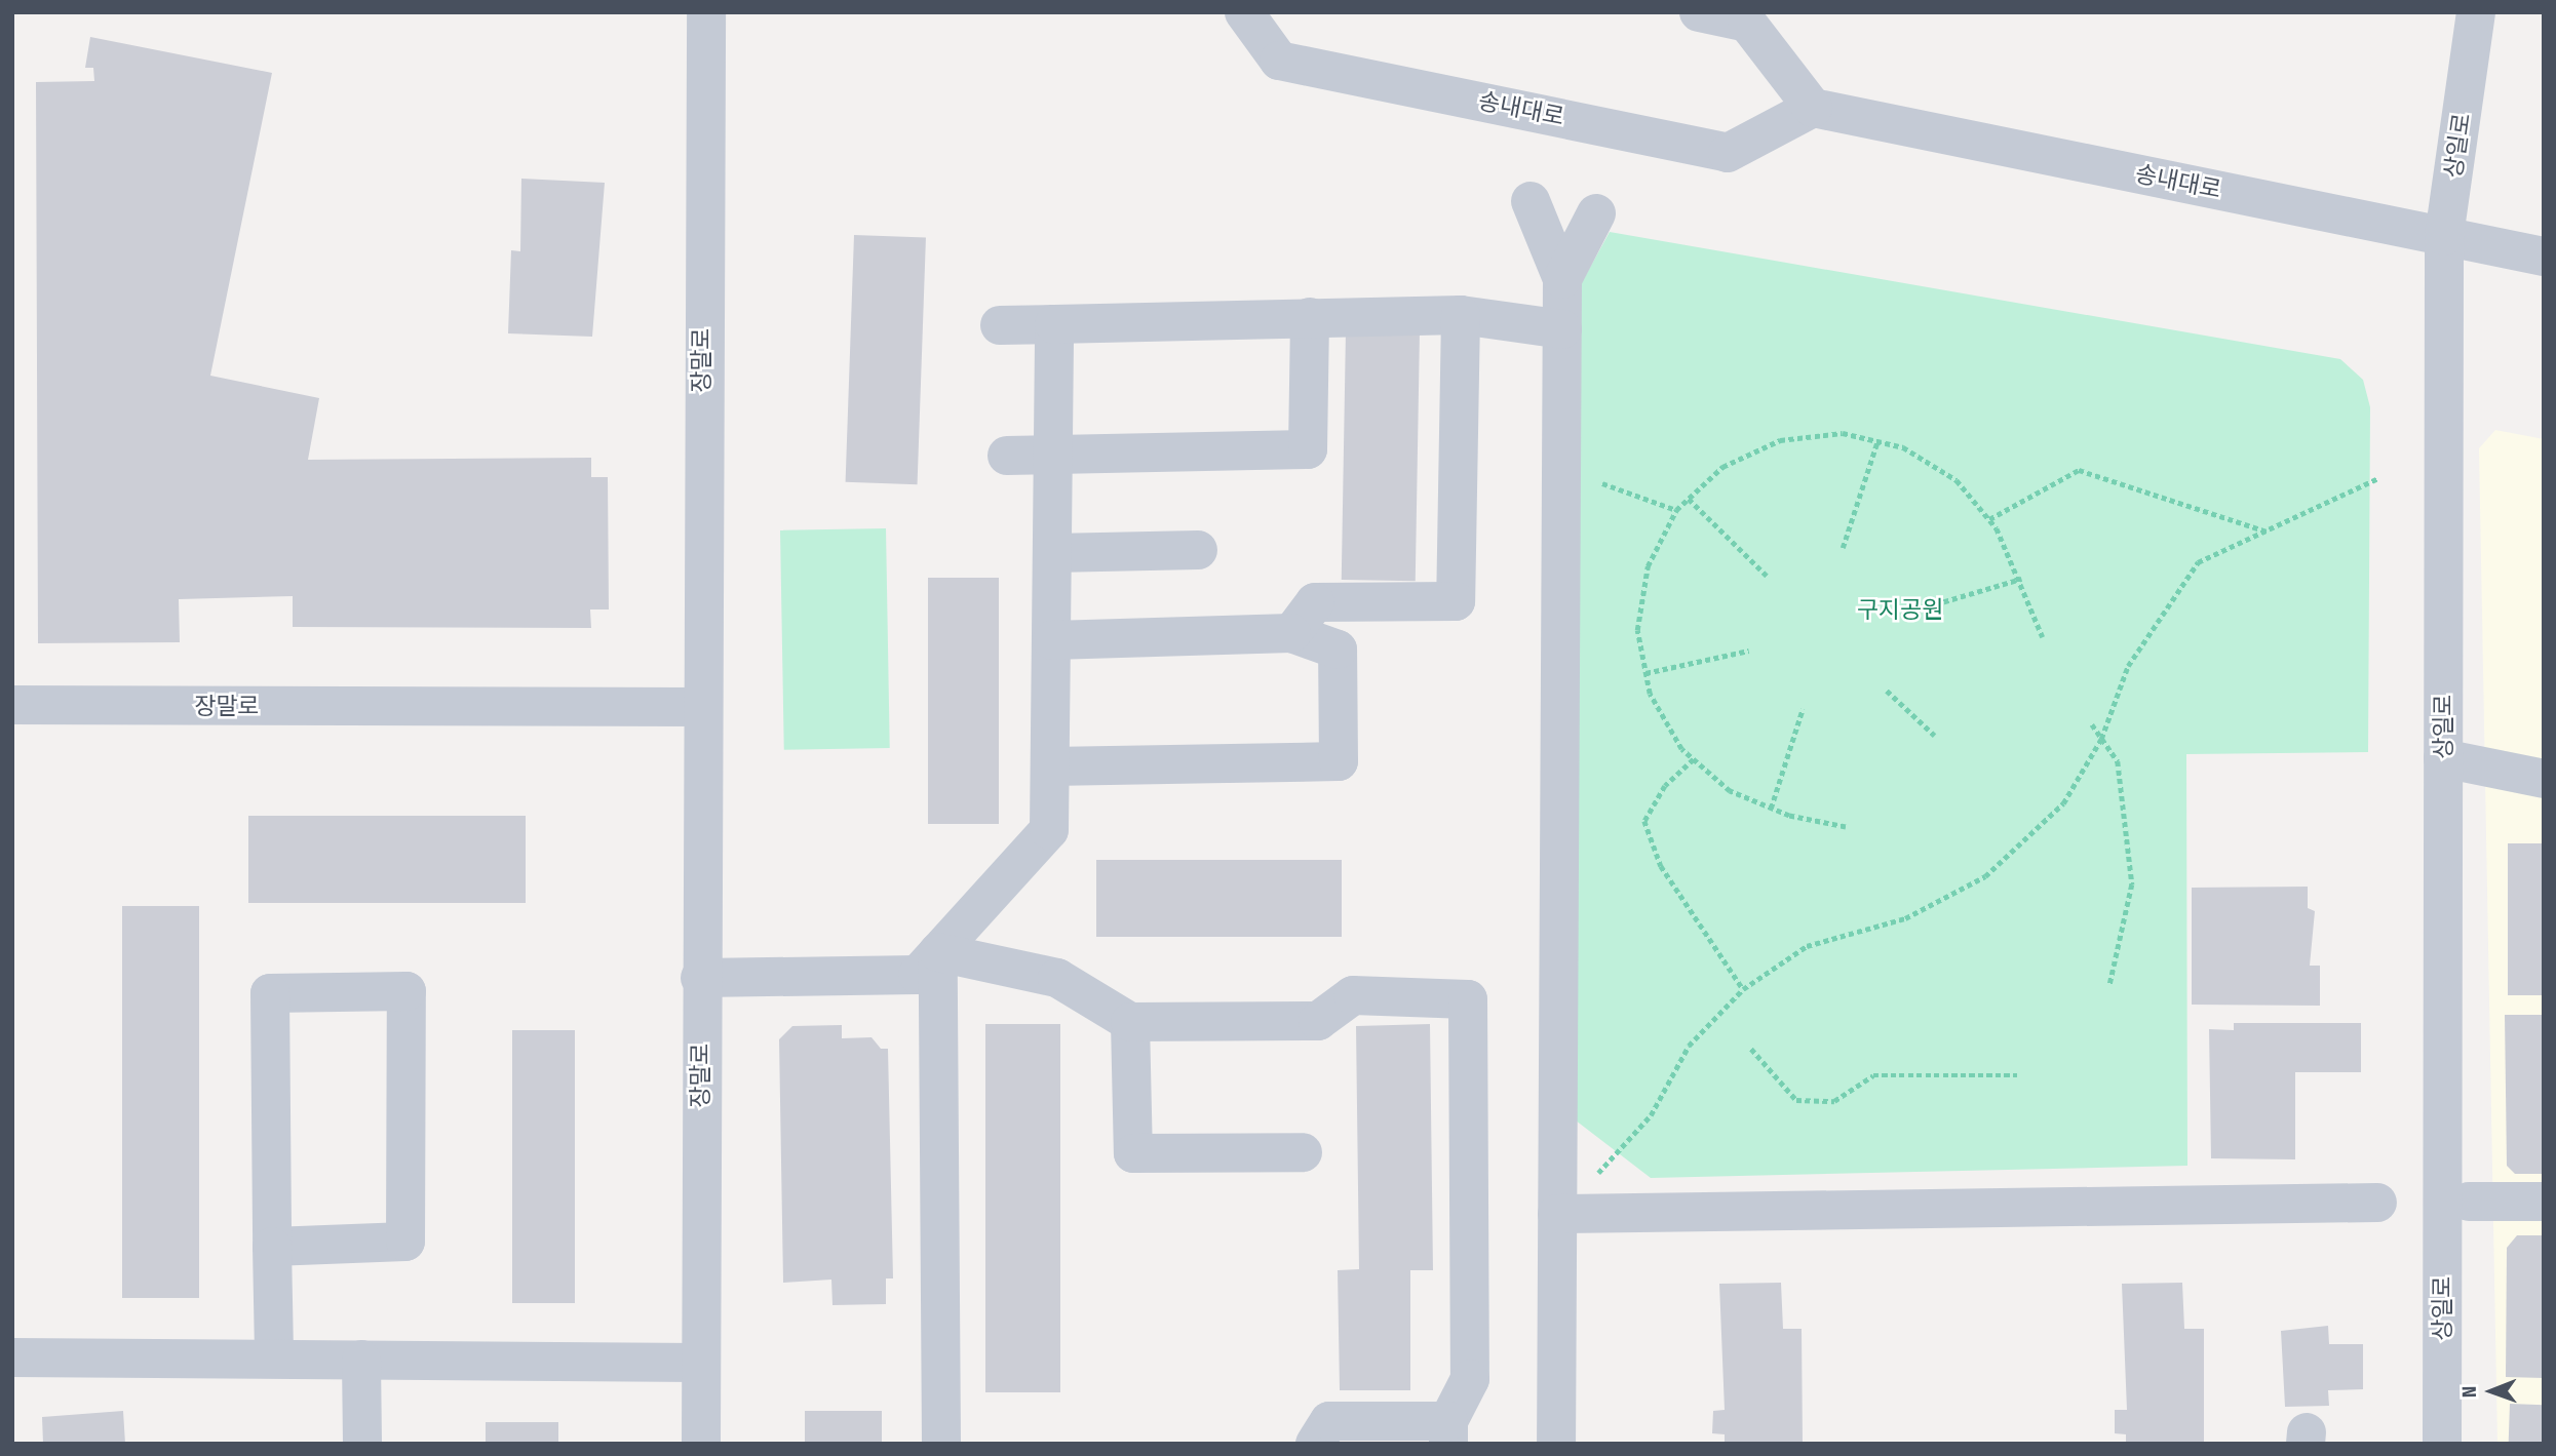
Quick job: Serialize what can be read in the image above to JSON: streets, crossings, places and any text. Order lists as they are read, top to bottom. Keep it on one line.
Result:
{"streets":{"street":["송내대로","상일로","장말로"]},"crossings":[["송내대로","상일로"]],"parks":["구지공원"],"north":"left"}
